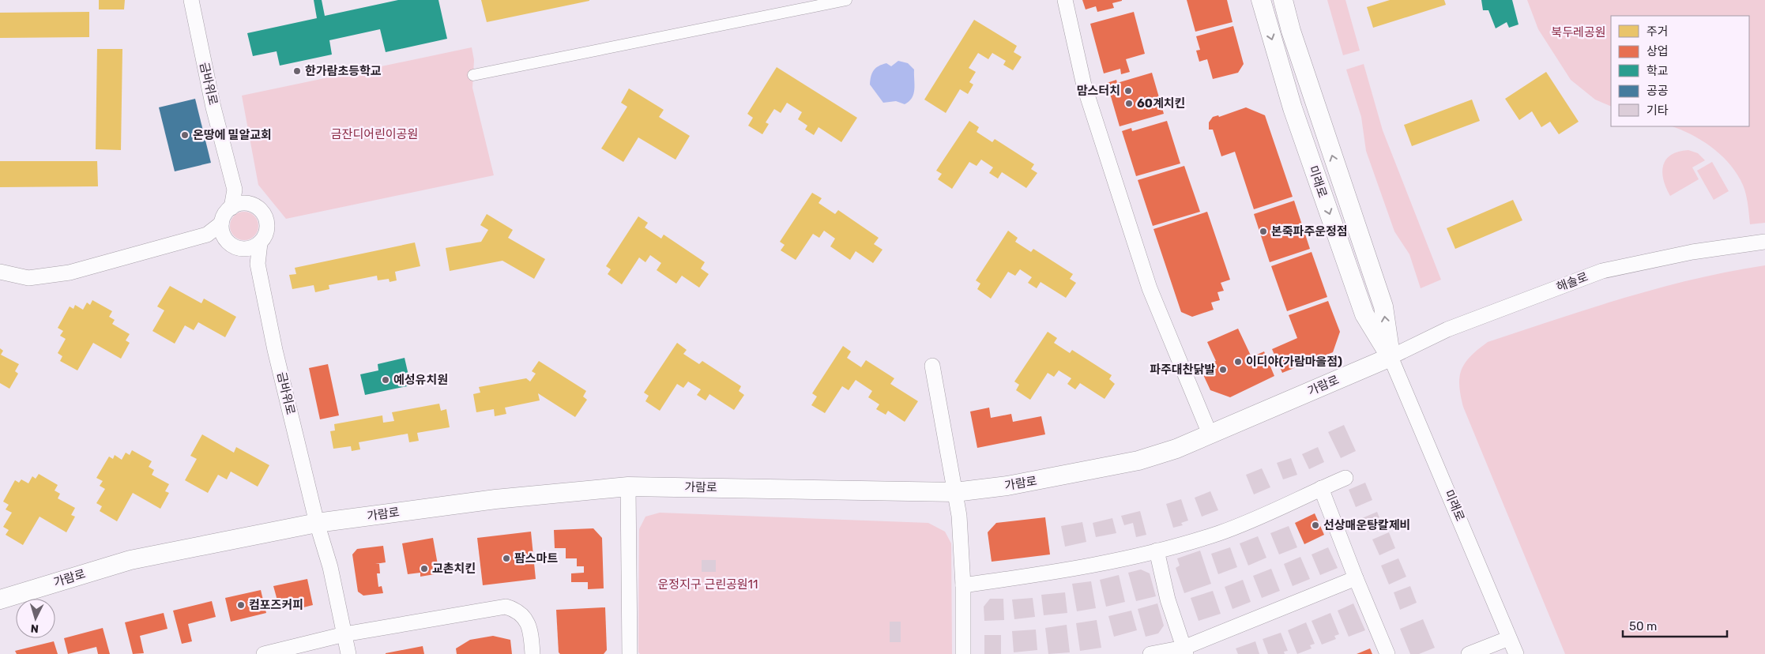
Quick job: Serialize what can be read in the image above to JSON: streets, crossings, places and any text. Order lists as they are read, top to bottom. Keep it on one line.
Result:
{"streets":{"street":["금바위로","미래로","해솔로","가람로"]},"crossings":[["금바위로","가람로"],["미래로","해솔로"],["미래로","가람로"],["해솔로","가람로"]],"parks":["북두레공원","금잔디어린이공원","운정지구 근린공원11"],"places":["한가람초등학교","맘스터치","60계치킨","온땅에 밀알교회","본죽파주운정점","이디야(가람마을점)","파주대찬닭발","예성유치원","선상매운탕칼제비","팜스마트","교촌치킨","컴포즈커피"],"legend":["주거","상업","학교","공공","기타"],"scale_bar":"50 m","north":"bottom"}
